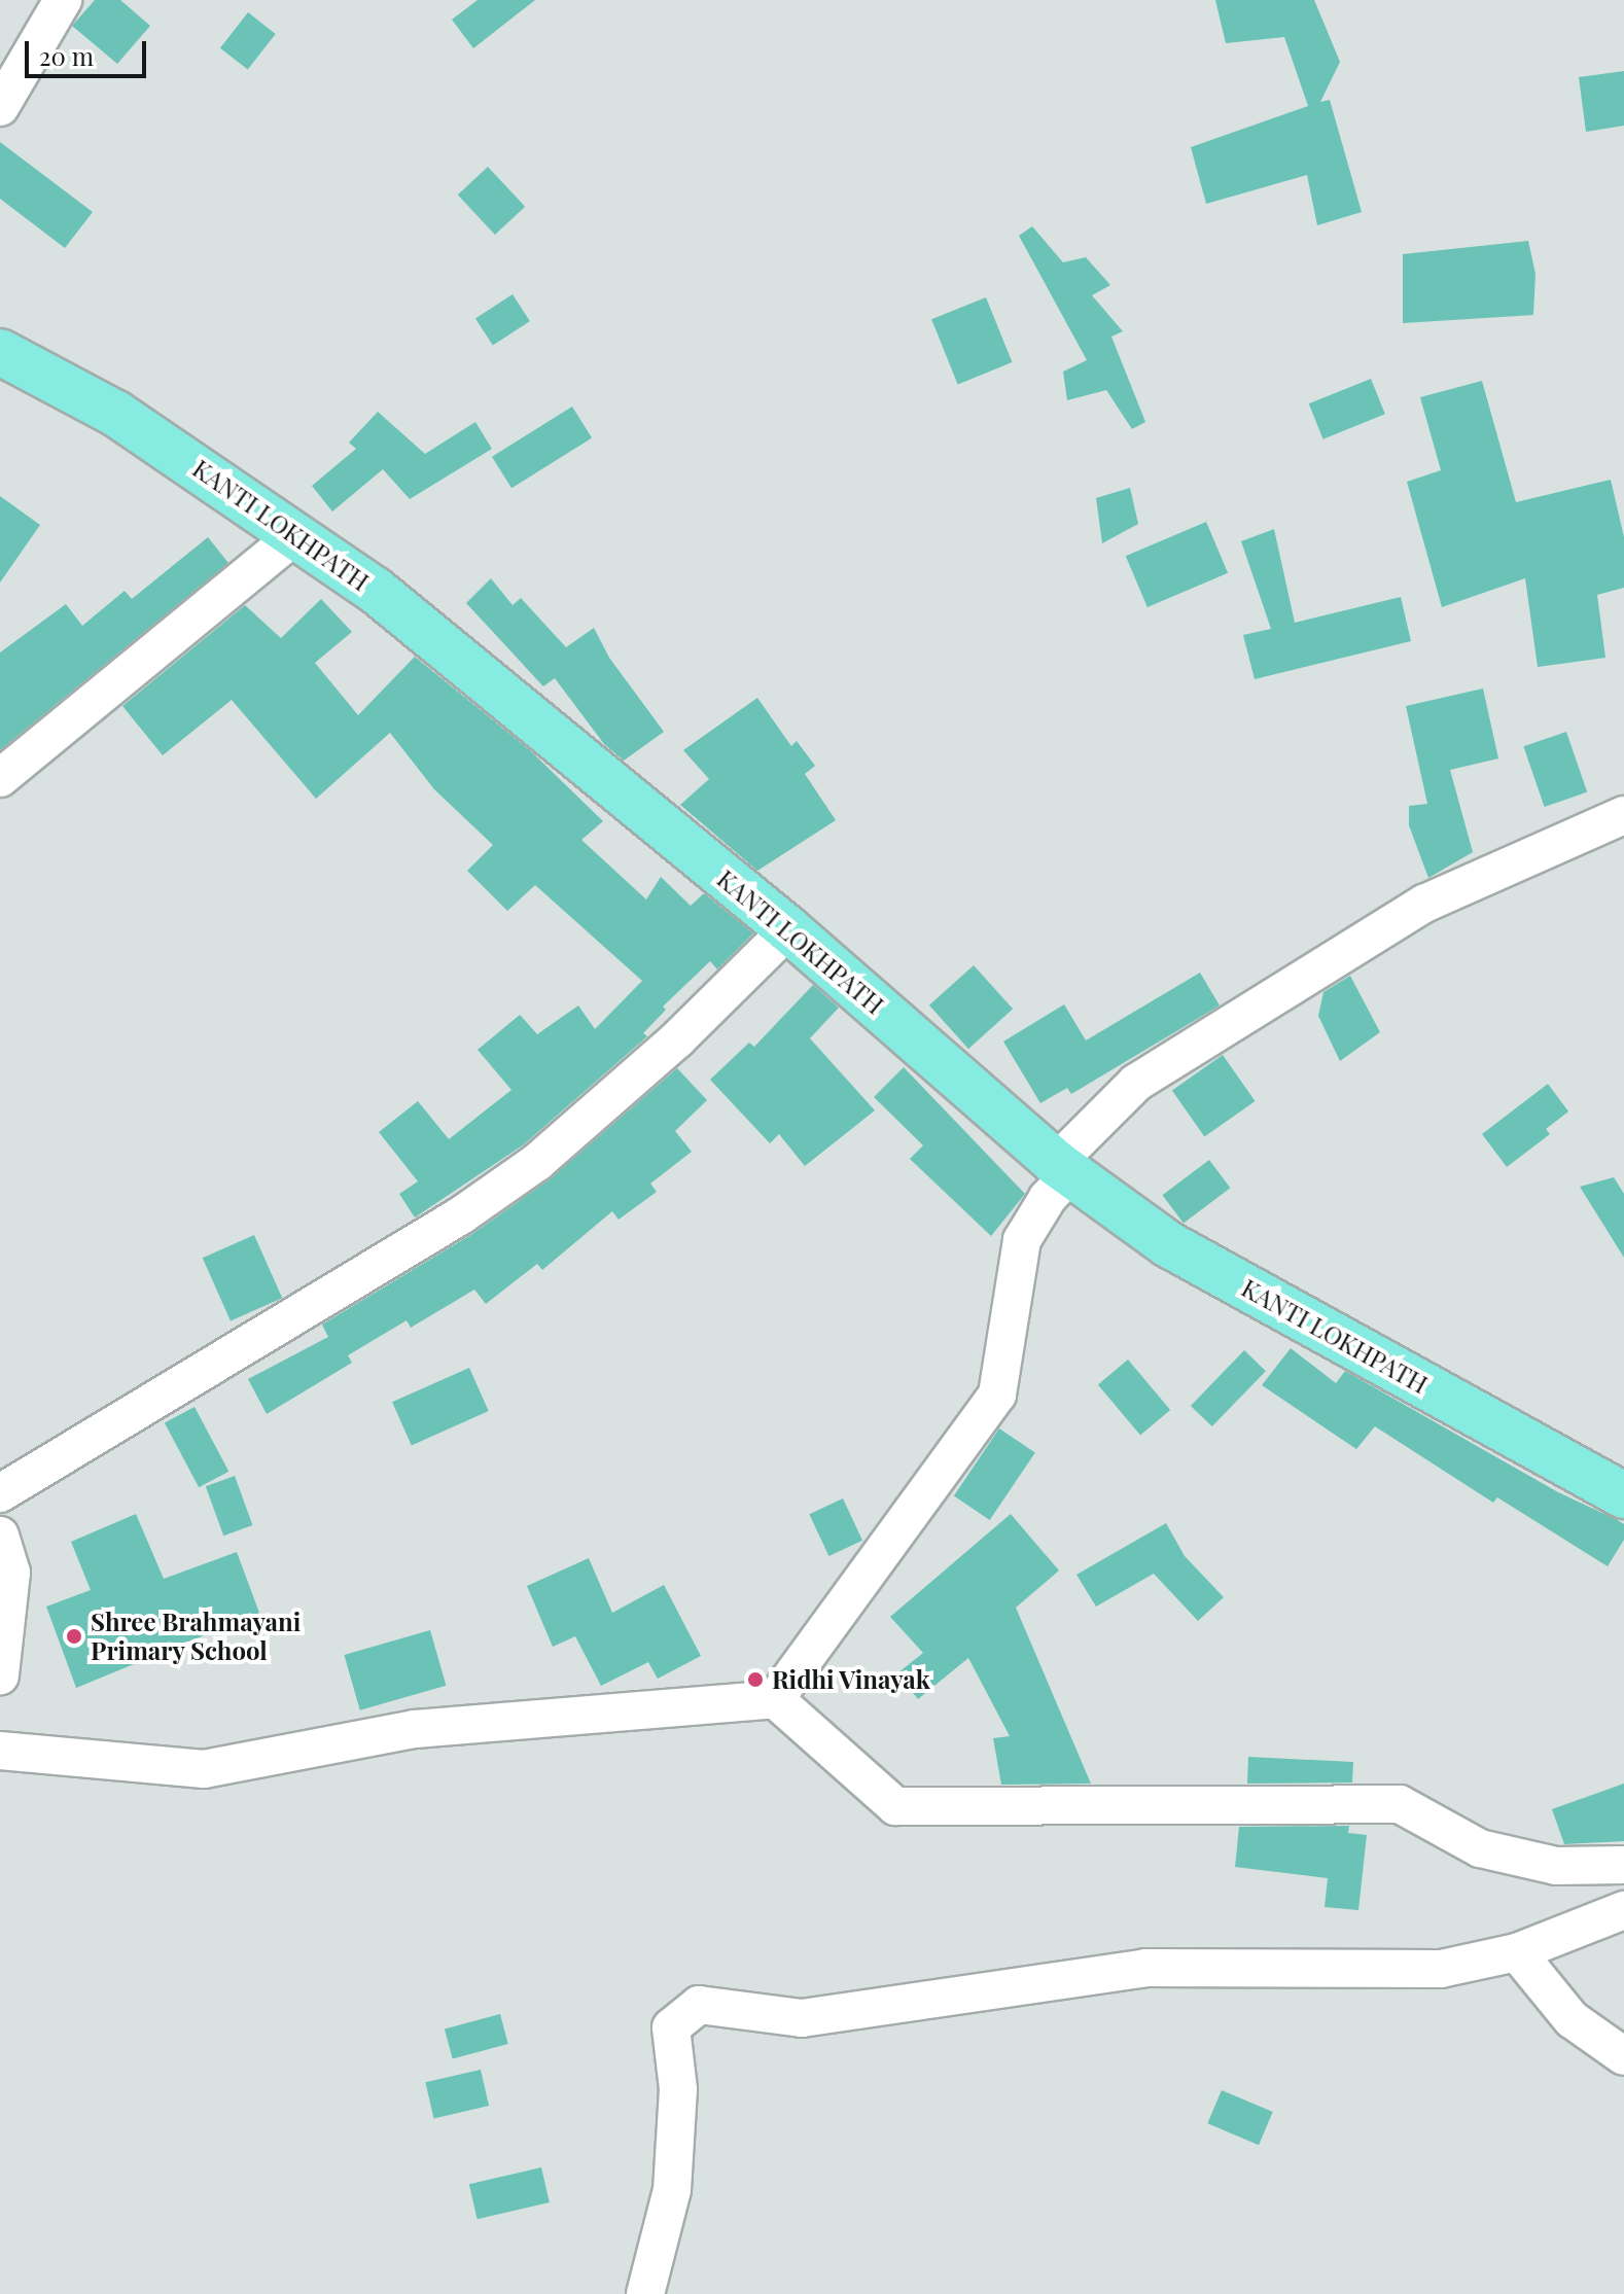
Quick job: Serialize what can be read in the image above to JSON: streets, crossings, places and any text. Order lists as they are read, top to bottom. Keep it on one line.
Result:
{"streets":{"main road":["KANTI LOKHPATH"]},"places":["Shree Brahmayani Primary School","Ridhi Vinayak"],"scale_bar":"20 m"}
